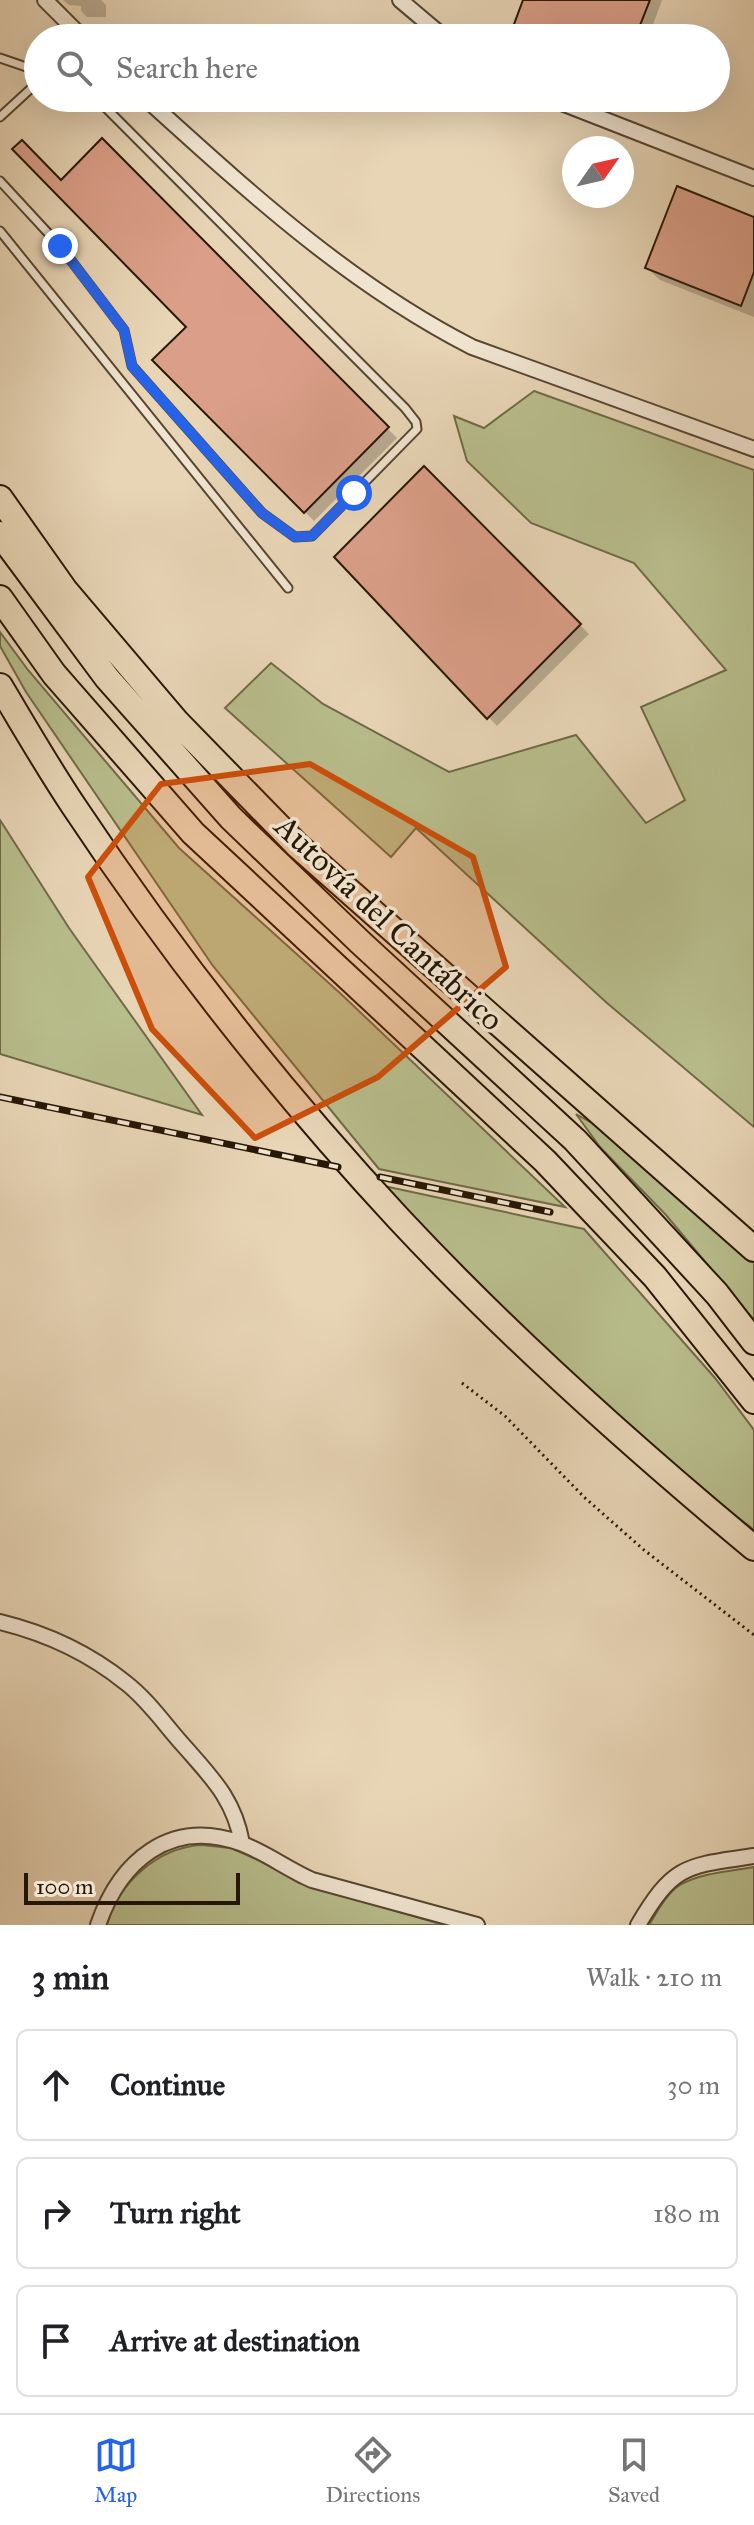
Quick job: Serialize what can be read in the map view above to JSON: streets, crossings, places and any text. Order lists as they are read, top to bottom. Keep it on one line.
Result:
{"streets":{"highway":["Autovía del Cantábrico"]},"scale_bar":"100 m","north":"top right","page":{"search":"Search here","scale":"100 m","heading":["3 min","Walk · 210 m"],"list":[["Continue","30 m"],["Turn right","180 m"],"Arrive at destination"],"nav":["Map","Directions","Saved"]}}
